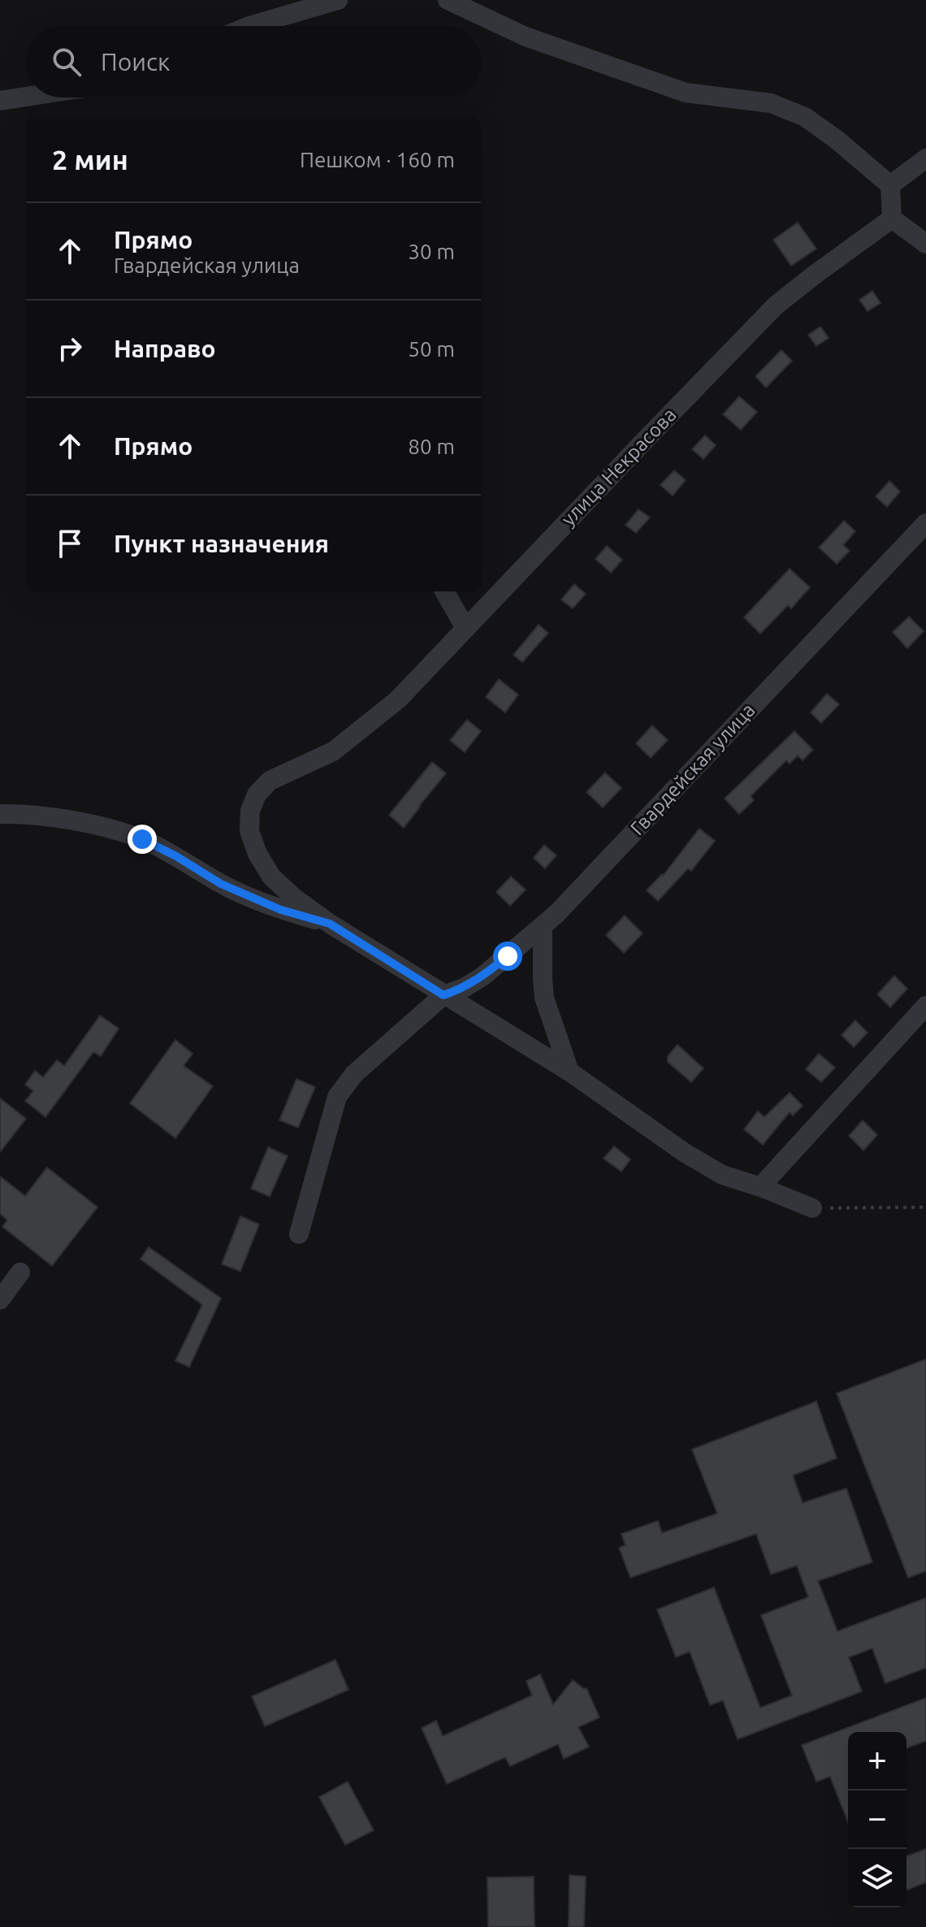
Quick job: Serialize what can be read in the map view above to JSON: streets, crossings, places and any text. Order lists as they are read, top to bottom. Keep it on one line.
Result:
{"streets":{"street":["улица Некрасова","Гвардейская улица"]},"page":{"search":"Поиск","heading":["2 мин","Пешком · 160 m"],"list":[["Прямо","Гвардейская улица","30 m"],["Направо","50 m"],["Прямо","80 m"],"Пункт назначения"],"map_buttons":["+","−"]}}
